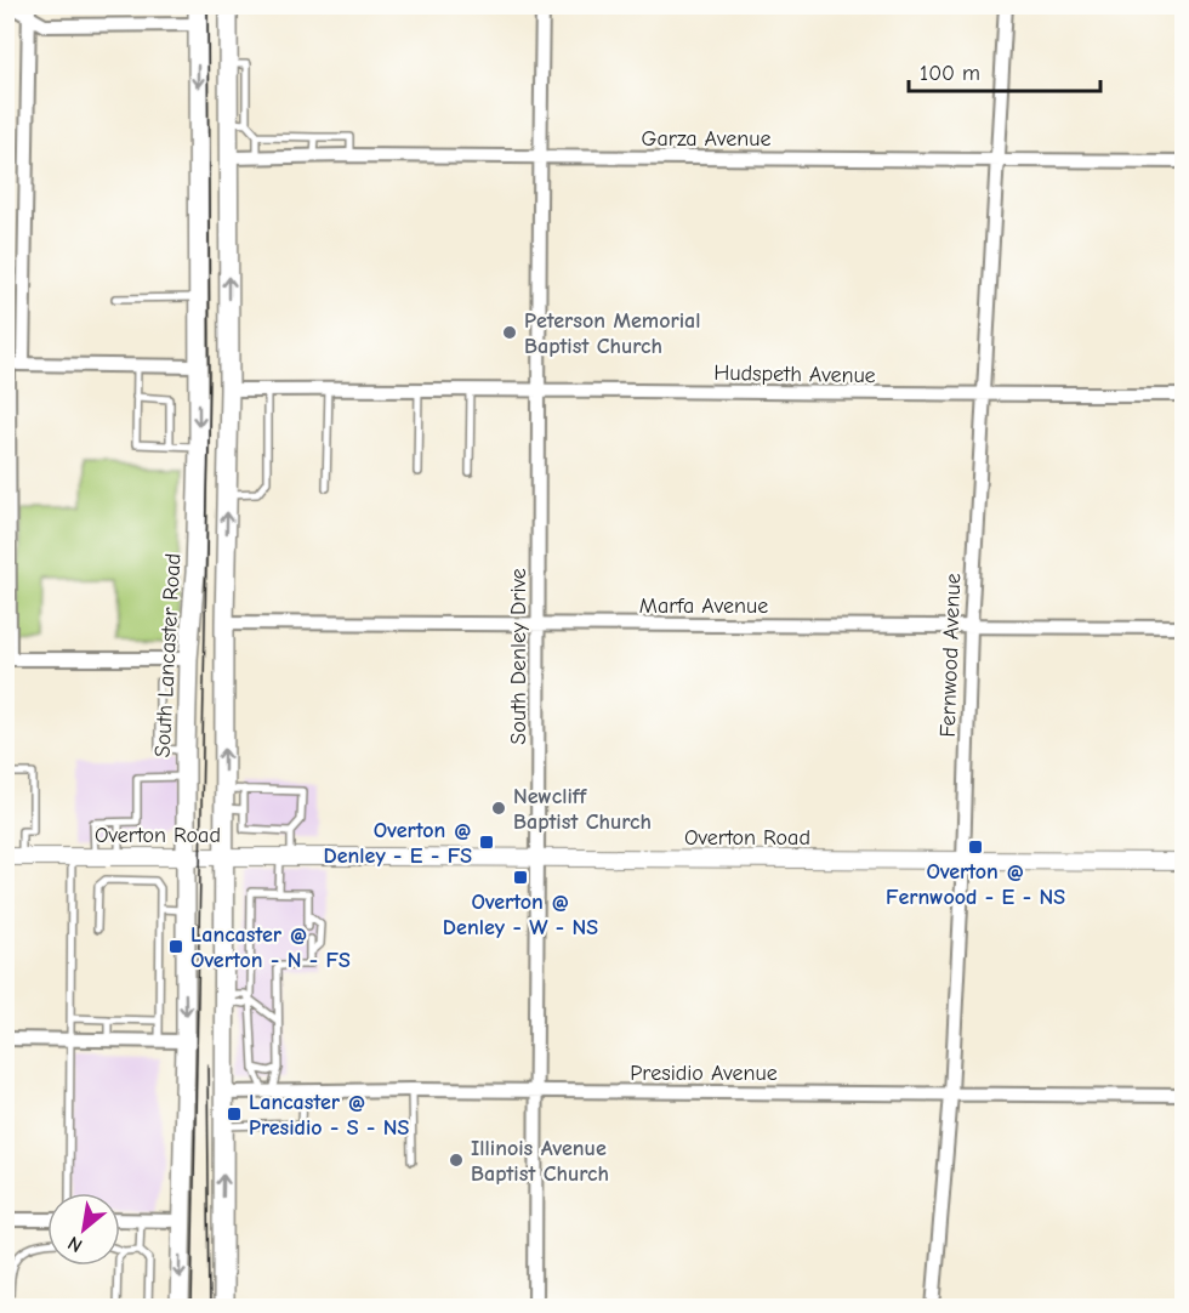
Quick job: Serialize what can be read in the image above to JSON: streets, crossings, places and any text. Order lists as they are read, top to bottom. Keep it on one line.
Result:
{"streets":{"main road":["South Lancaster Road"],"street":["Garza Avenue","Hudspeth Avenue","Marfa Avenue","Fernwood Avenue","South Denley Drive","Overton Road","Presidio Avenue"]},"crossings":[["Garza Avenue","Fernwood Avenue"],["Garza Avenue","South Denley Drive"],["Hudspeth Avenue","Fernwood Avenue"],["Hudspeth Avenue","South Denley Drive"],["Marfa Avenue","Fernwood Avenue"],["Marfa Avenue","South Denley Drive"],["South Lancaster Road","Overton Road"],["Fernwood Avenue","Overton Road"],["Fernwood Avenue","Presidio Avenue"],["South Denley Drive","Overton Road"],["South Denley Drive","Presidio Avenue"]],"places":{"other":["Peterson Memorial Baptist Church","Newcliff Baptist Church","Illinois Avenue Baptist Church"],"transit":["Overton @ Denley - E - FS","Overton @ Fernwood - E - NS","Overton @ Denley - W - NS","Lancaster @ Overton - N - FS","Lancaster @ Presidio - S - NS"]},"scale_bar":"100 m","north":"bottom left"}
